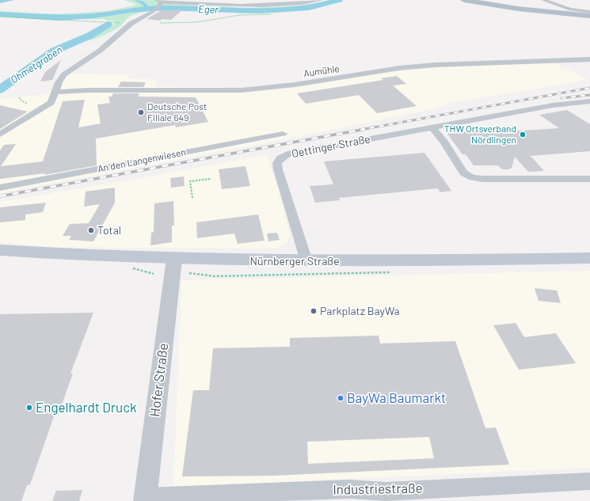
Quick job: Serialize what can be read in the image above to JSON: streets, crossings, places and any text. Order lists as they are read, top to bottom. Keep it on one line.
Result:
{"streets":{"main road":["Nürnberger Straße"],"street":["Aumühle","Oettinger Straße","An den Langenwiesen","Hofer Straße","Industriestraße"]},"crossings":[["Oettinger Straße","Nürnberger Straße"],["Nürnberger Straße","Hofer Straße"],["Hofer Straße","Industriestraße"]],"water":["Eger","Ohmetgraben"],"places":["Deutsche Post Filiale 649","THW Ortsverband Nördlingen","Total","Parkplatz BayWa","BayWa Baumarkt","Engelhardt Druck"]}
